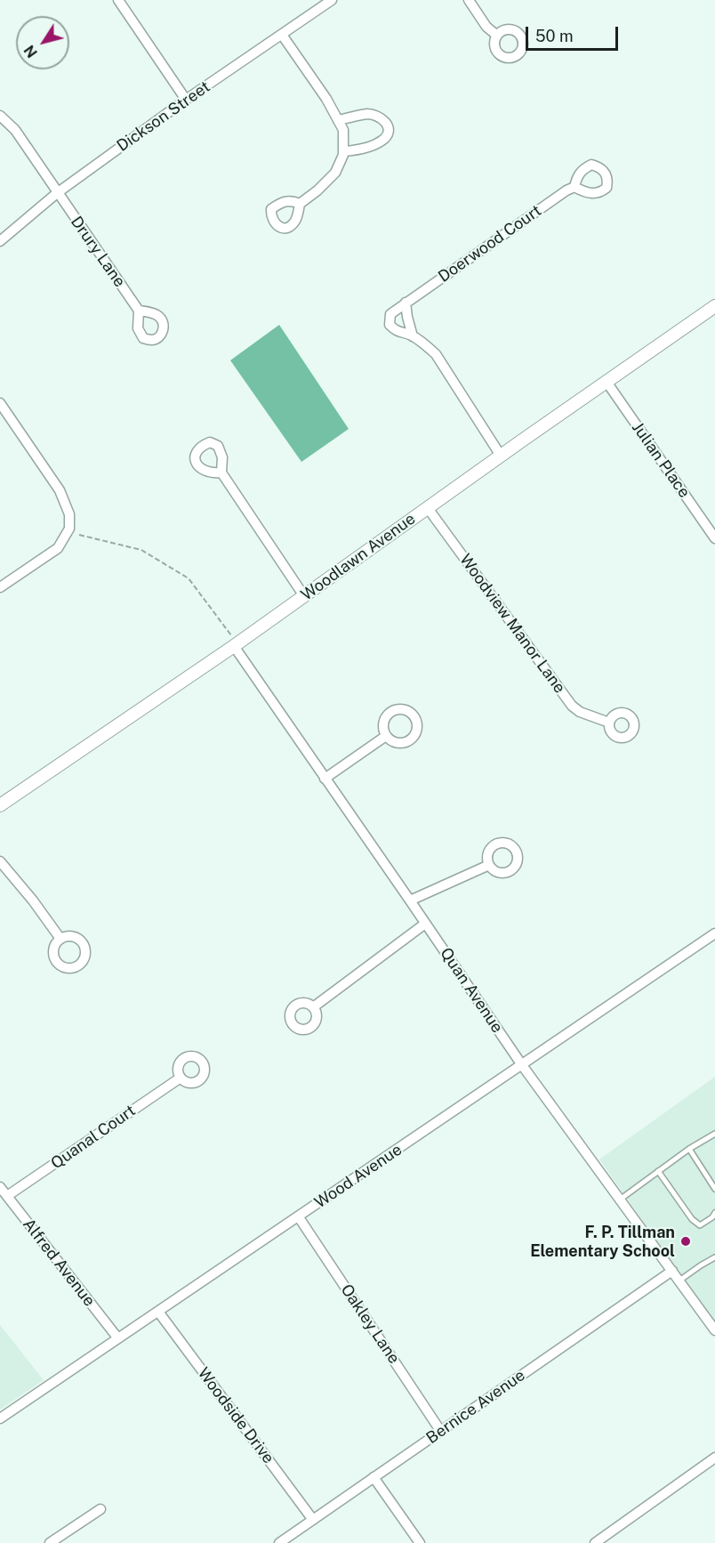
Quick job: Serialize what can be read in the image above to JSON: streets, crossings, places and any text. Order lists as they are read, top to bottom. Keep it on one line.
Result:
{"streets":{"street":["Dickson Street","Doerwood Court","Drury Lane","Julian Place","Woodlawn Avenue","Woodview Manor Lane","Quan Avenue","Quanal Court","Wood Avenue","Alfred Avenue","Oakley Lane","Bernice Avenue","Woodside Drive"]},"crossings":[["Dickson Street","Drury Lane"],["Doerwood Court","Woodlawn Avenue"],["Julian Place","Woodlawn Avenue"],["Woodlawn Avenue","Woodview Manor Lane"],["Woodlawn Avenue","Quan Avenue"],["Quan Avenue","Wood Avenue"],["Quan Avenue","Bernice Avenue"],["Quanal Court","Alfred Avenue"],["Wood Avenue","Alfred Avenue"],["Wood Avenue","Oakley Lane"],["Wood Avenue","Woodside Drive"],["Oakley Lane","Bernice Avenue"],["Bernice Avenue","Woodside Drive"]],"places":["F. P. Tillman Elementary School"],"scale_bar":"50 m","north":"bottom left"}
